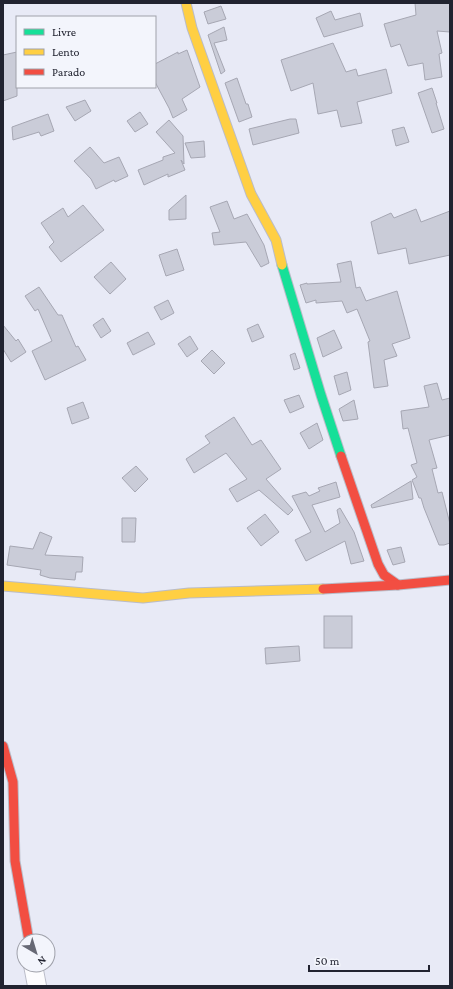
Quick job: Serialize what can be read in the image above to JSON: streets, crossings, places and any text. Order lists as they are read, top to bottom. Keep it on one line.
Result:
{"legend":["Livre","Lento","Parado"],"scale_bar":"50 m","north":"bottom right"}
